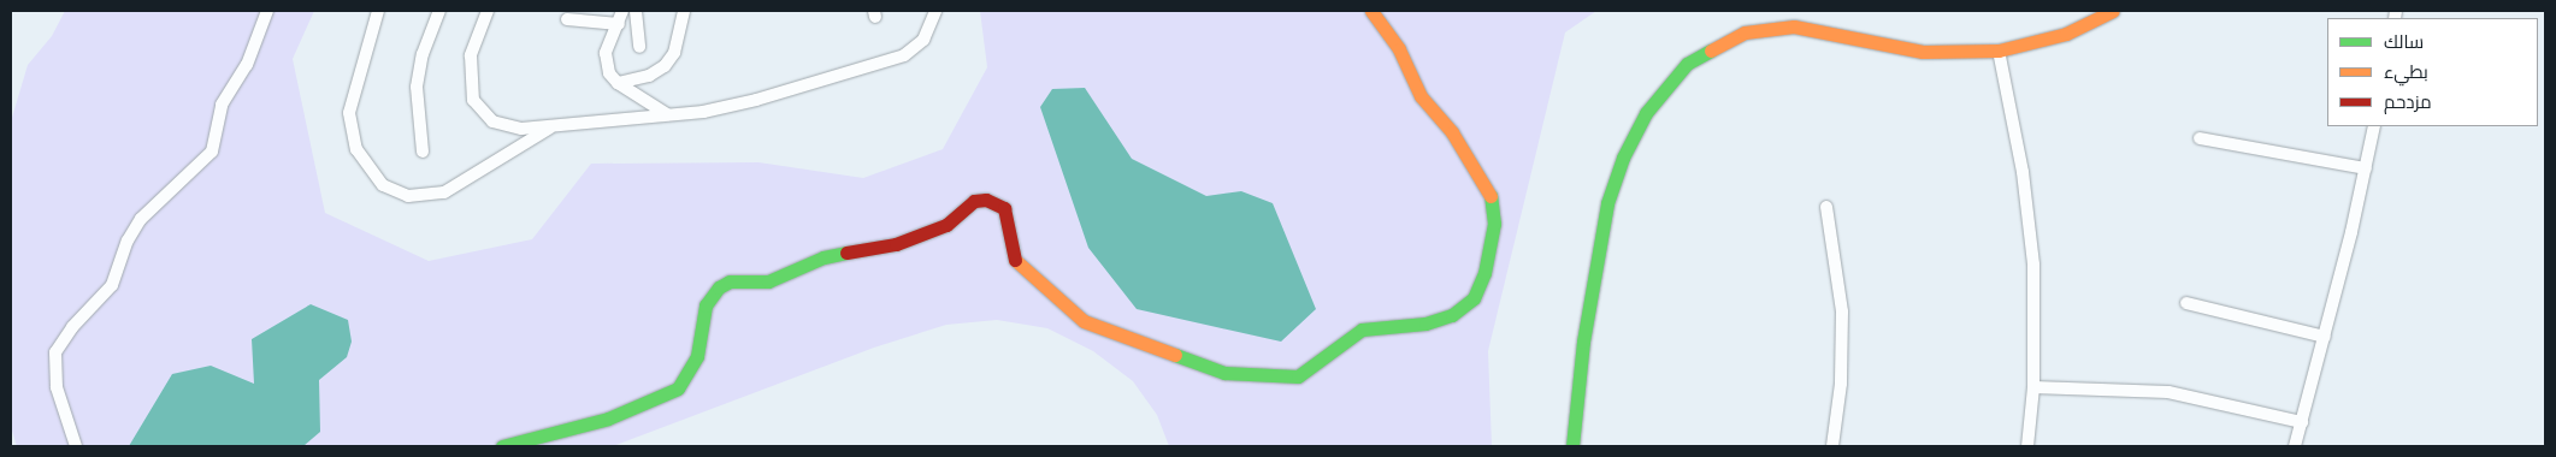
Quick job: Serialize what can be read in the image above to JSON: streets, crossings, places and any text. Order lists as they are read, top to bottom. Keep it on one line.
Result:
{"legend":["سالك","بطيء","مزدحم"]}
